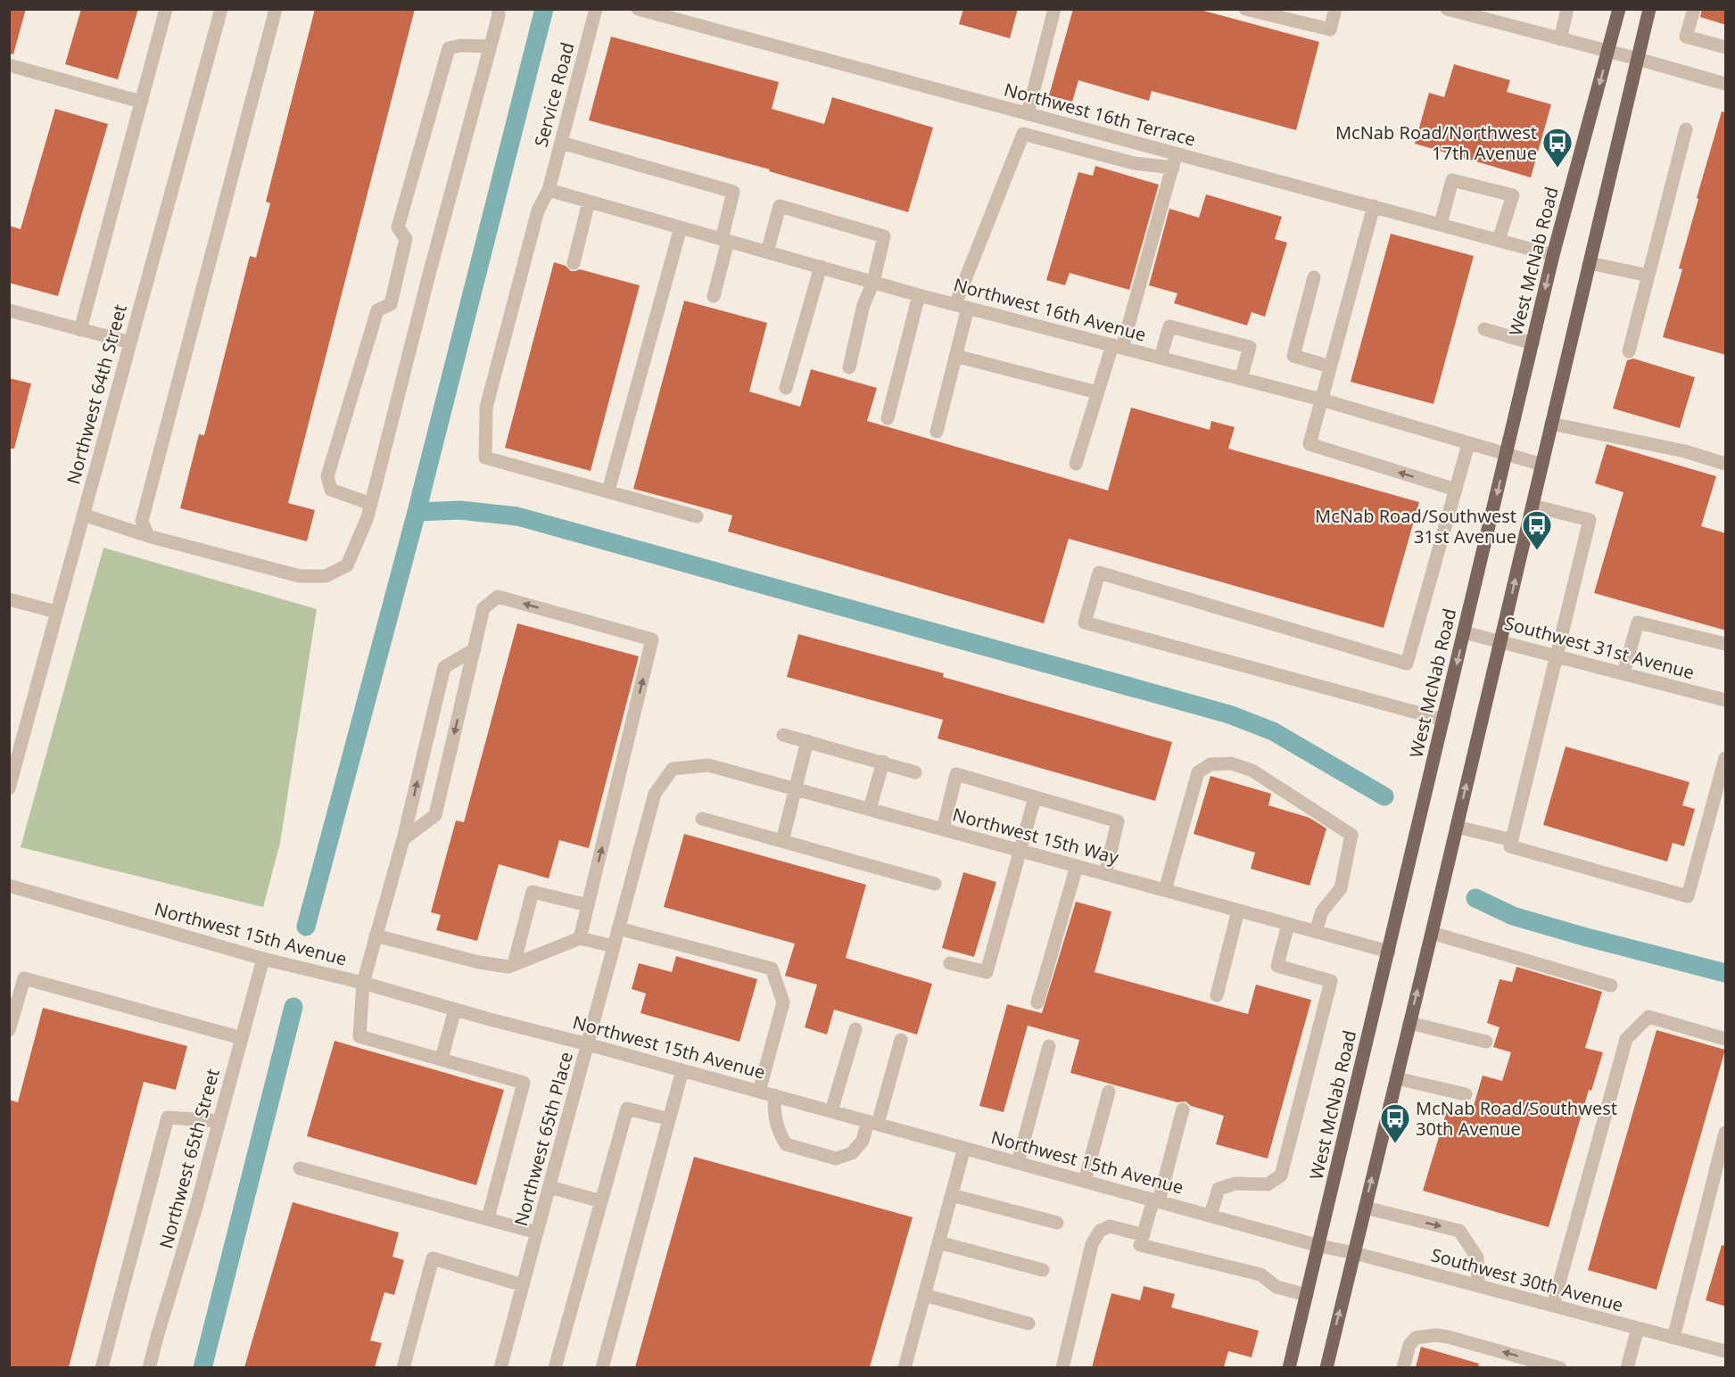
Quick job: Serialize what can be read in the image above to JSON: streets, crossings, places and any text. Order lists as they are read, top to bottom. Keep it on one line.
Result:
{"streets":{"main road":["West McNab Road"],"street":["Service Road","Northwest 16th Terrace","Northwest 16th Avenue","Northwest 64th Street","Southwest 31st Avenue","Northwest 15th Way","Northwest 15th Avenue","Northwest 65th Place","Northwest 65th Street","Southwest 30th Avenue"]},"crossings":[["Service Road","Northwest 16th Avenue"],["Northwest 16th Terrace","West McNab Road"],["West McNab Road","Northwest 16th Avenue"],["West McNab Road","Southwest 31st Avenue"],["West McNab Road","Northwest 15th Way"],["West McNab Road","Northwest 15th Avenue"],["West McNab Road","Southwest 30th Avenue"],["Northwest 15th Way","Northwest 65th Place"],["Northwest 15th Avenue","Northwest 65th Place"],["Northwest 15th Avenue","Northwest 65th Street"],["Northwest 15th Avenue","Southwest 30th Avenue"]],"places":{"bus stop":["McNab Road/Northwest 17th Avenue","McNab Road/Southwest 31st Avenue","McNab Road/Southwest 30th Avenue"]}}
